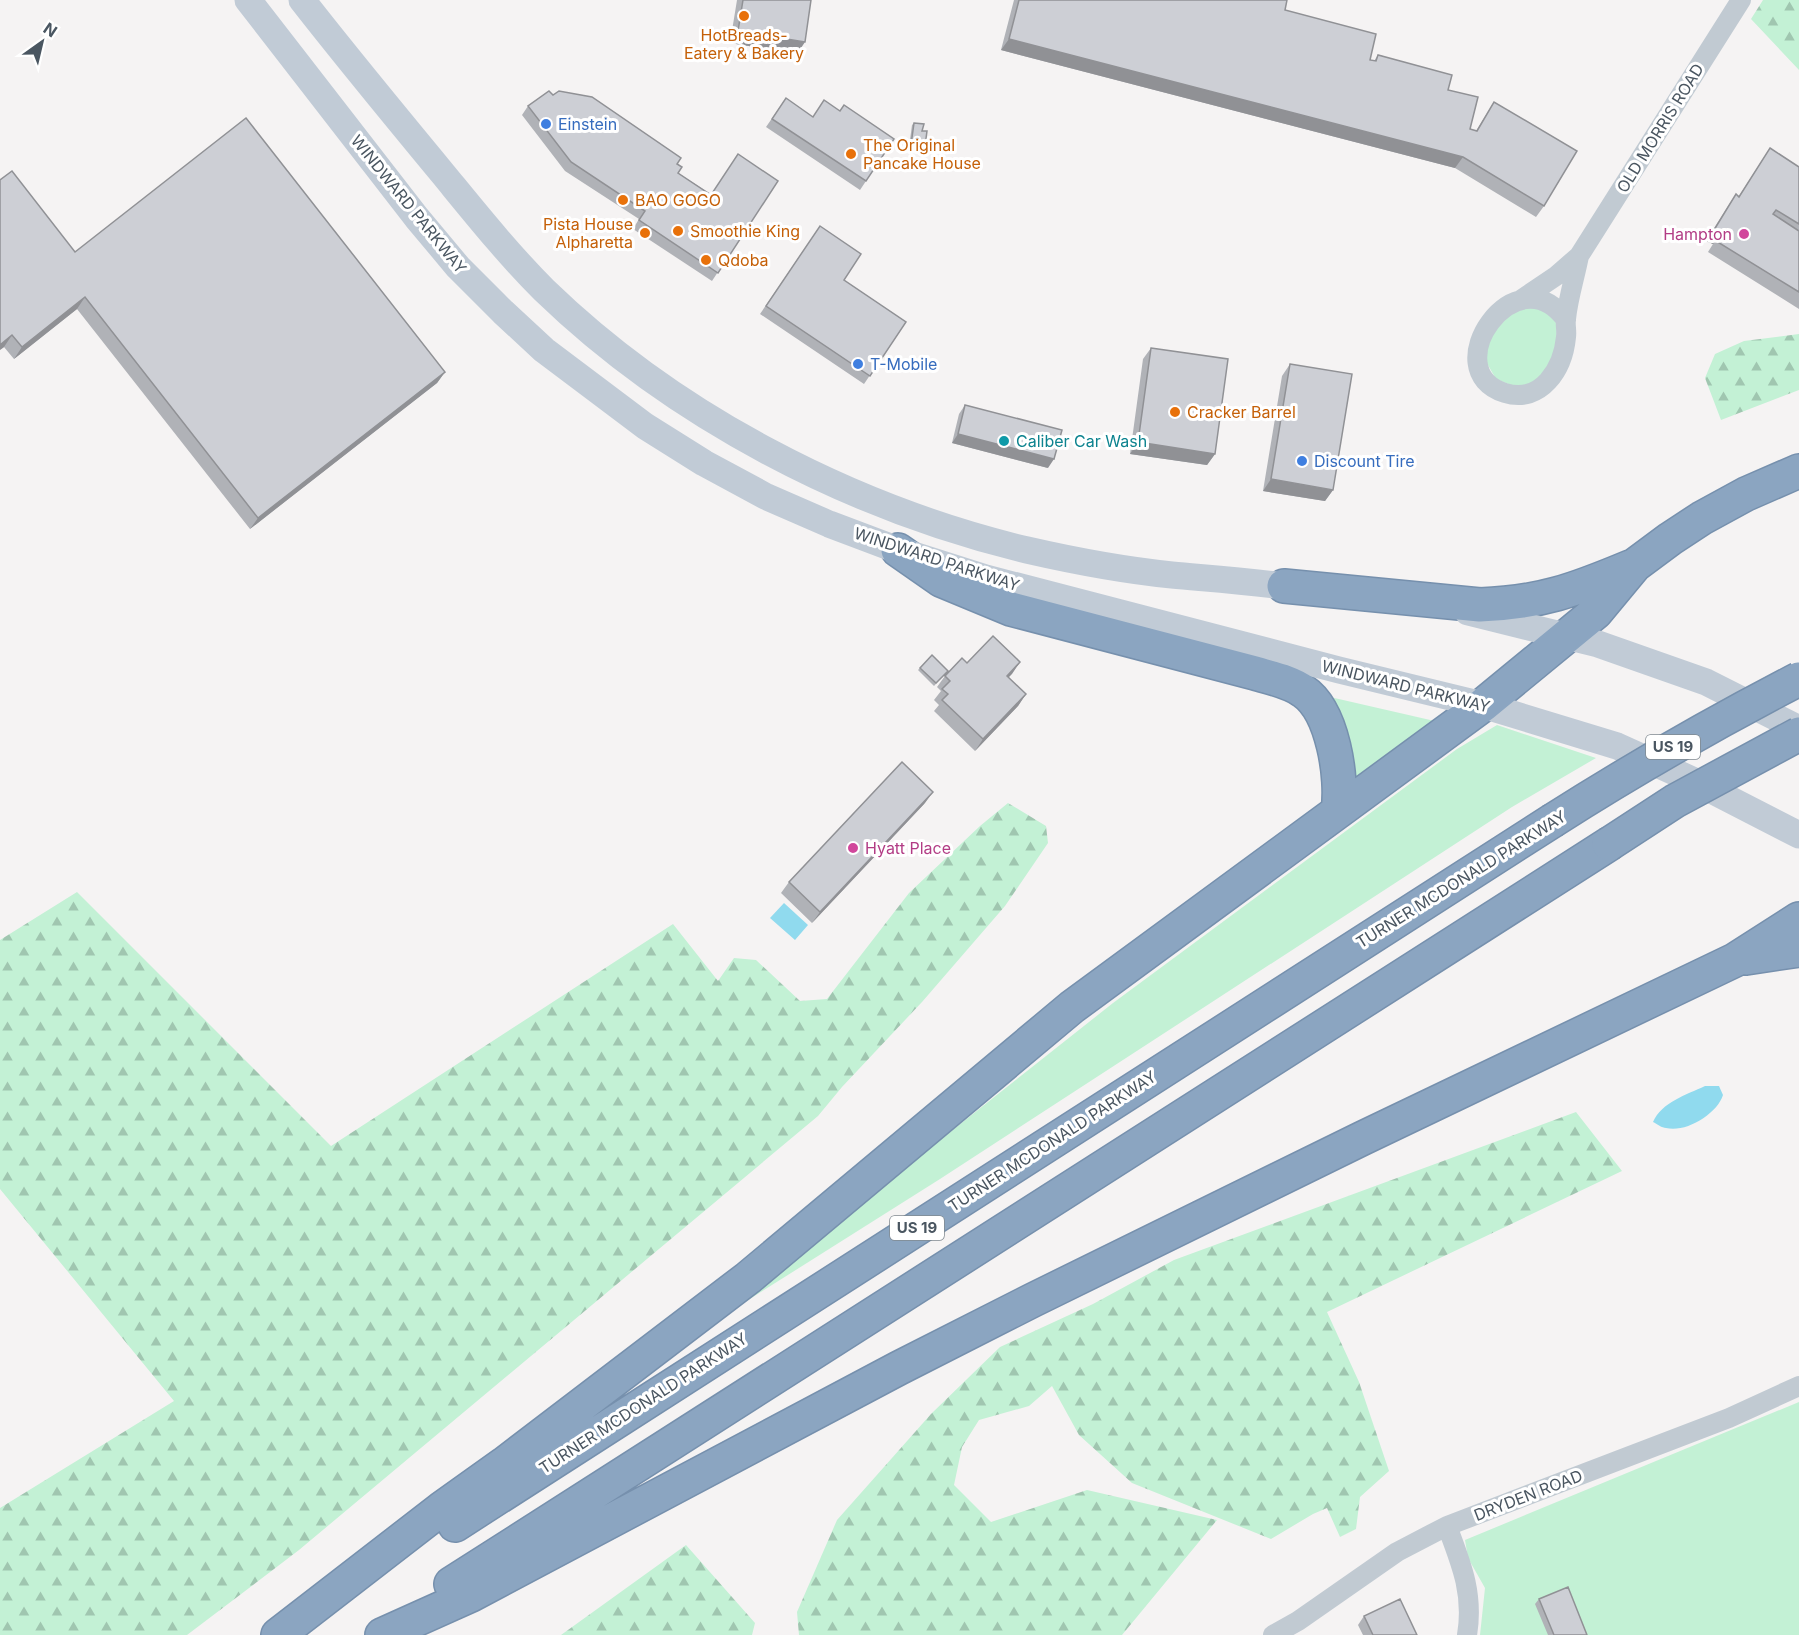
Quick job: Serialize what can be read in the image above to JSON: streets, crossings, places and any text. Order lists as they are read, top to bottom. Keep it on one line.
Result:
{"streets":{"highway":["US 19","TURNER MCDONALD PARKWAY"],"main road":["WINDWARD PARKWAY"],"street":["OLD MORRIS ROAD","DRYDEN ROAD"]},"places":["HotBreads- Eatery & Bakery","Einstein","The Original Pancake House","BAO GOGO","Smoothie King","Pista House Alpharetta","Hampton","Qdoba","T-Mobile","Cracker Barrel","Caliber Car Wash","Discount Tire","Hyatt Place"],"north":"top right"}
